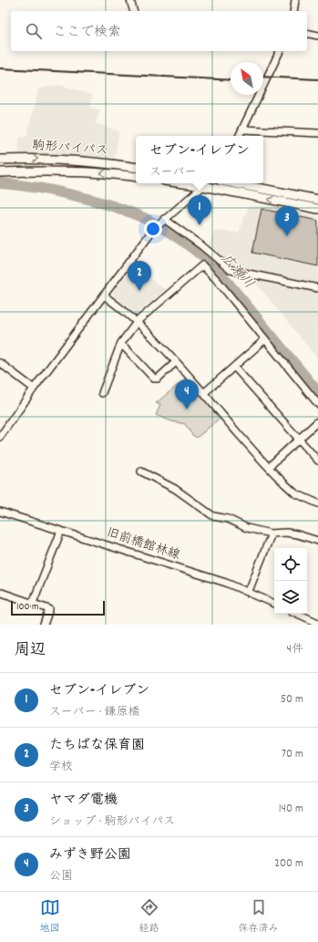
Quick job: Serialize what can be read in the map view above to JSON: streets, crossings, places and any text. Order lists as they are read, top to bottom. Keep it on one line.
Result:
{"streets":{"main road":["駒形バイパス"],"street":["旧前橋館林線"]},"water":["広瀬川"],"scale_bar":"100 m","north":"top left","page":{"search":"ここで検索","popup":["セブン-イレブン","スーパー"],"pins":["1","3","2","4"],"scale":"100 m","heading":["周辺","4件"],"list":[{"mark":"1","name":"セブン-イレブン","note":"スーパー · 鎌原橋","value":"50 m"},{"mark":"2","name":"たちばな保育園","note":"学校","value":"70 m"},{"mark":"3","name":"ヤマダ電機","note":"ショップ · 駒形バイパス","value":"140 m"},{"mark":"4","name":"みずき野公園","note":"公園","value":"200 m"}],"nav":["地図","経路","保存済み"]}}
